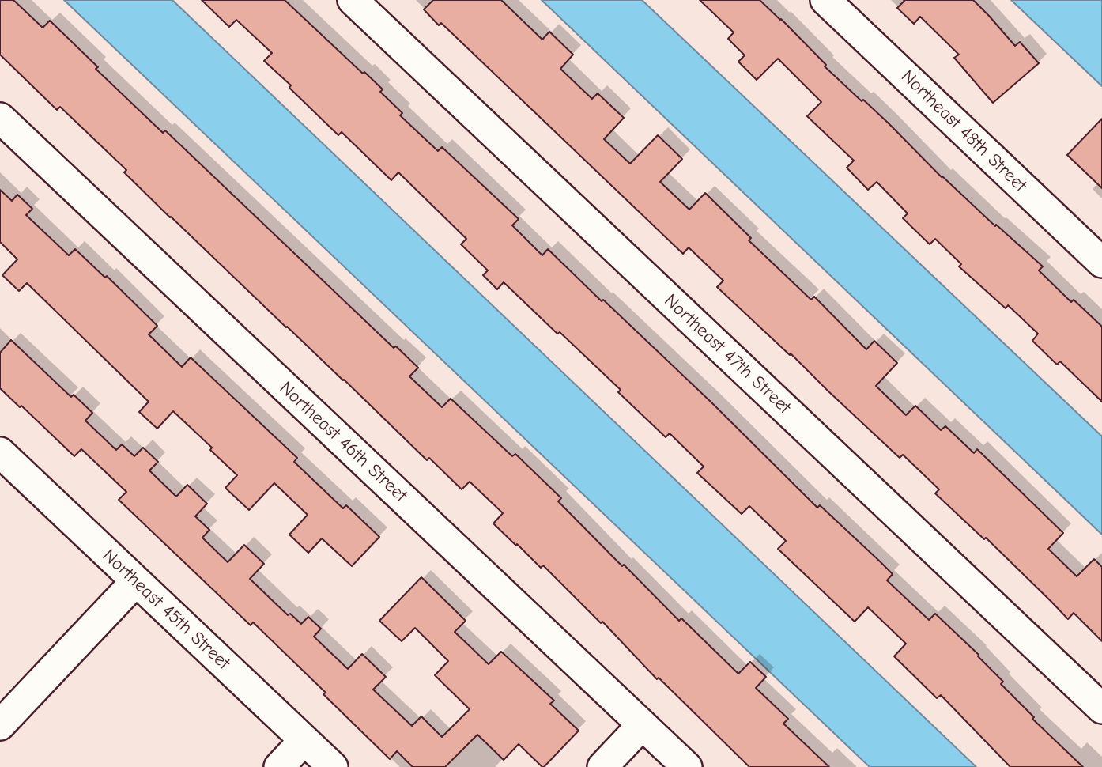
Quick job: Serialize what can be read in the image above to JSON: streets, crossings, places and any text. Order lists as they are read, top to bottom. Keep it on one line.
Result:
{"streets":{"street":["Northeast 48th Street","Northeast 47th Street","Northeast 46th Street","Northeast 45th Street"]}}
